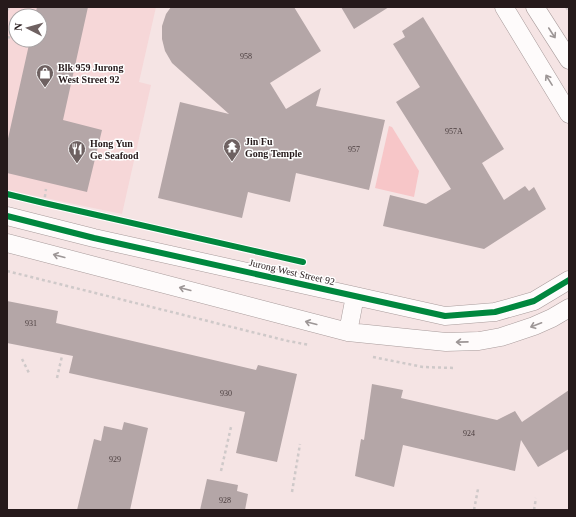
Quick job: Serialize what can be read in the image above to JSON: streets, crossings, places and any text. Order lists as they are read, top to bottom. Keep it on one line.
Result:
{"streets":{"street":["Jurong West Street 92"]},"places":{"shop":["Blk 959 Jurong West Street 92"],"temple":["Jin Fu Gong Temple"],"restaurant":["Hong Yun Ge Seafood"]},"house_numbers":["958","957A","957","931","930","924","929","928"],"north":"left"}
